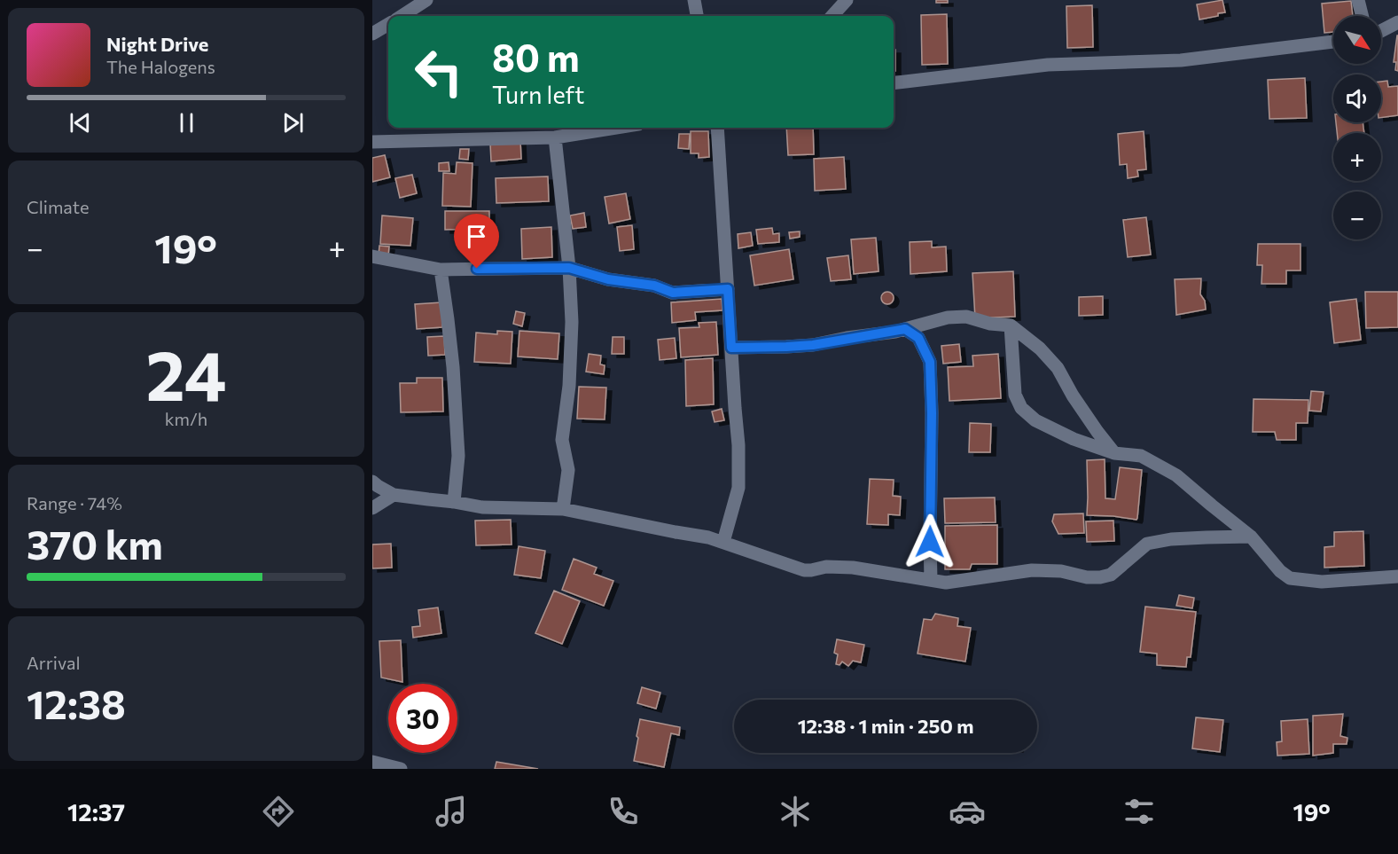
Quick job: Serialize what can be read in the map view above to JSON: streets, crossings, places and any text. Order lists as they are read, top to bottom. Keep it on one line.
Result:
{"north":"bottom right","page":{"map_buttons":["+","−"],"turn":["80 m","Turn left"],"song":["Night Drive","The Halogens"],"tile":["Climate",["24","km/h"],["Range · 74%","370 km"],["Arrival","12:38"]],"heat":["−","19°","+"],"limit":"30","trip":"12:38 · 1 min · 250 m","tabs":["12:37","19°"]}}
